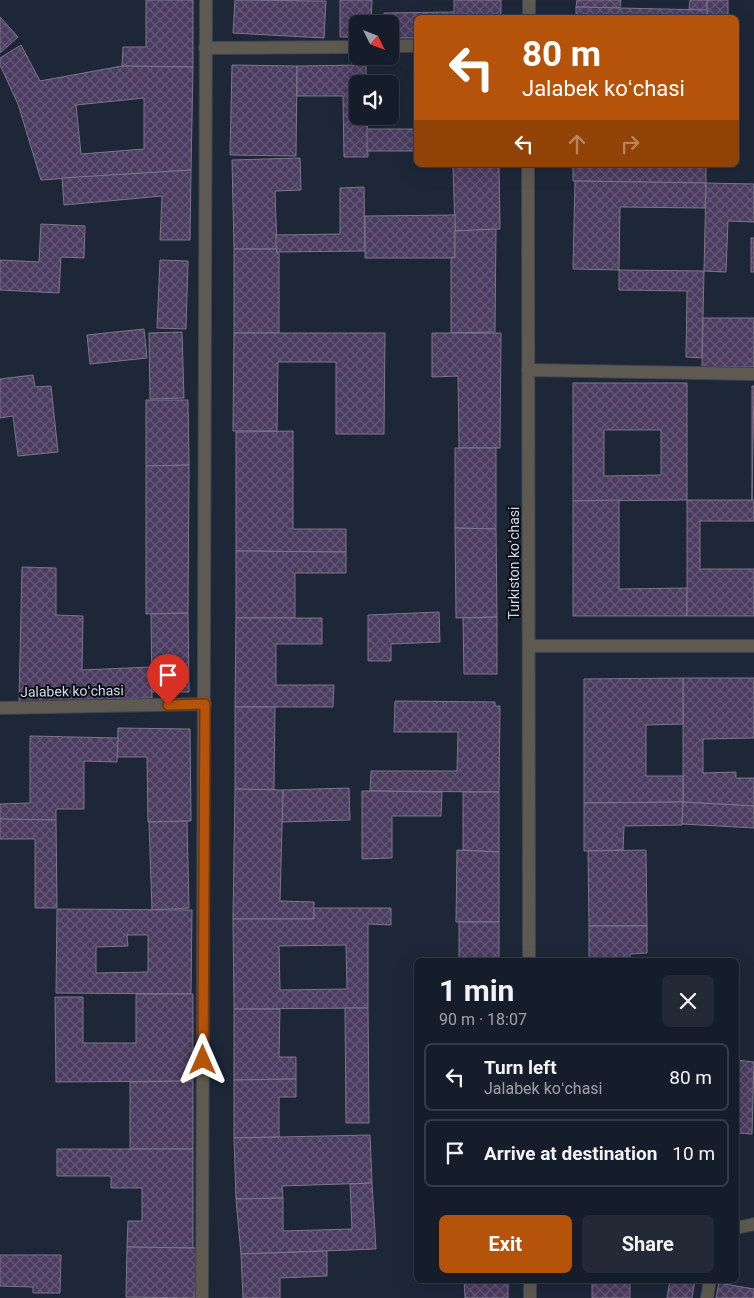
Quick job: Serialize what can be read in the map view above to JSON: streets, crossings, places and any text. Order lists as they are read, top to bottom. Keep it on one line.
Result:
{"streets":{"street":["Turkiston koʻchasi","Jalabek koʻchasi"]},"north":"bottom right","page":{"turn":["80 m","Jalabek koʻchasi"],"heading":["1 min","90 m · 18:07"],"list":[{"name":"Turn left","note":"Jalabek koʻchasi","value":"80 m"},{"name":"Arrive at destination","value":"10 m"}],"buttons":["Exit","Share"]}}
